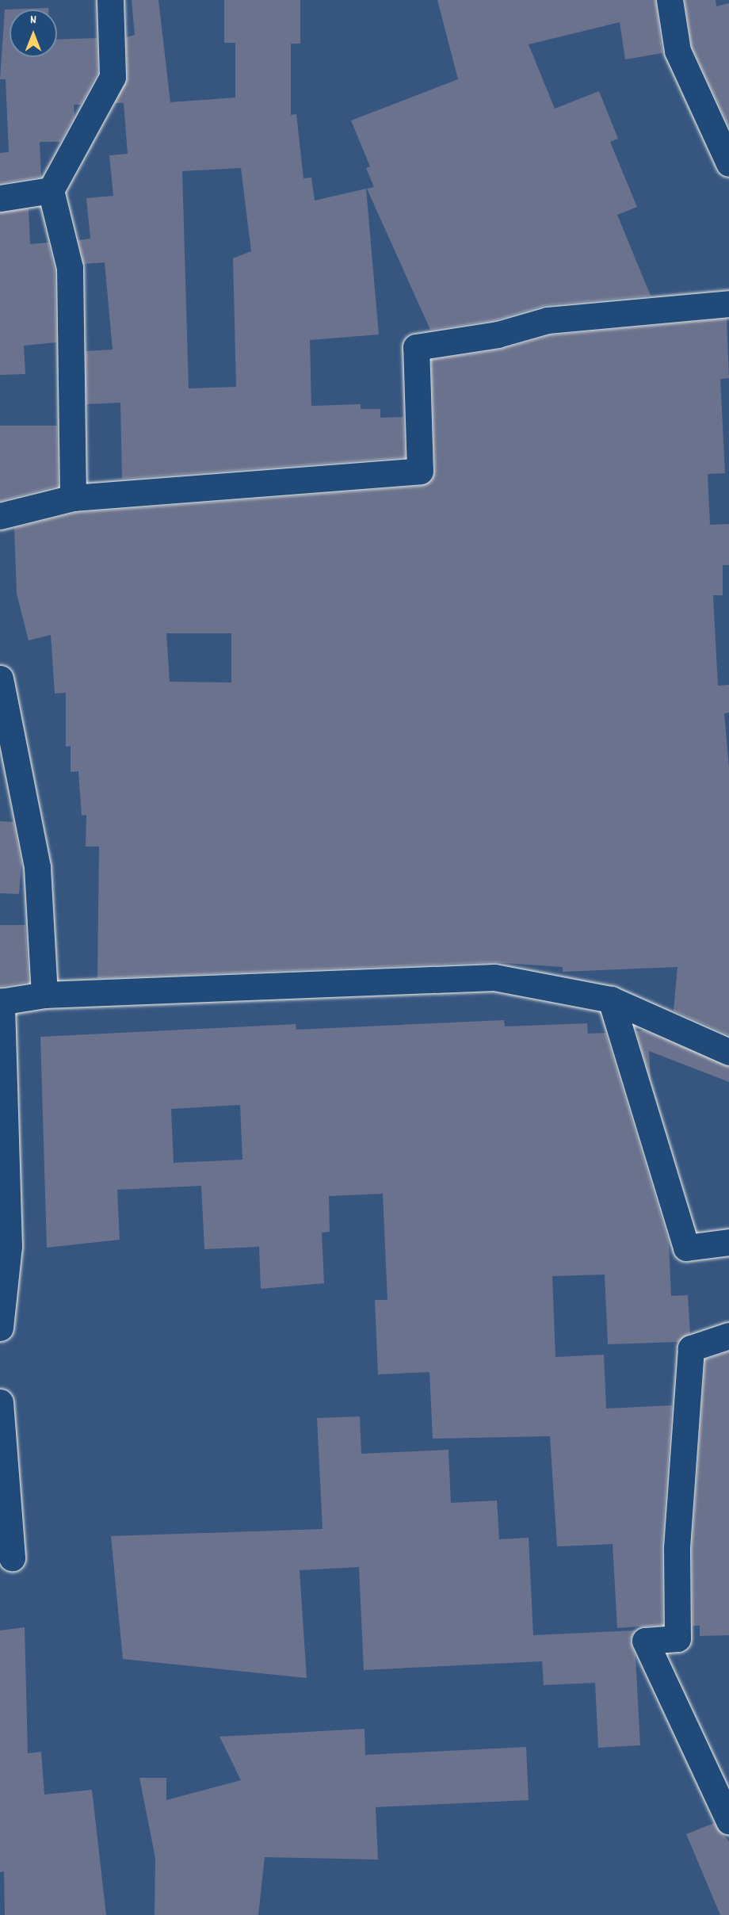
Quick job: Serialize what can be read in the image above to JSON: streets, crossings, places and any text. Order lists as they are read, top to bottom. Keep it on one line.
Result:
{"north":"top"}
